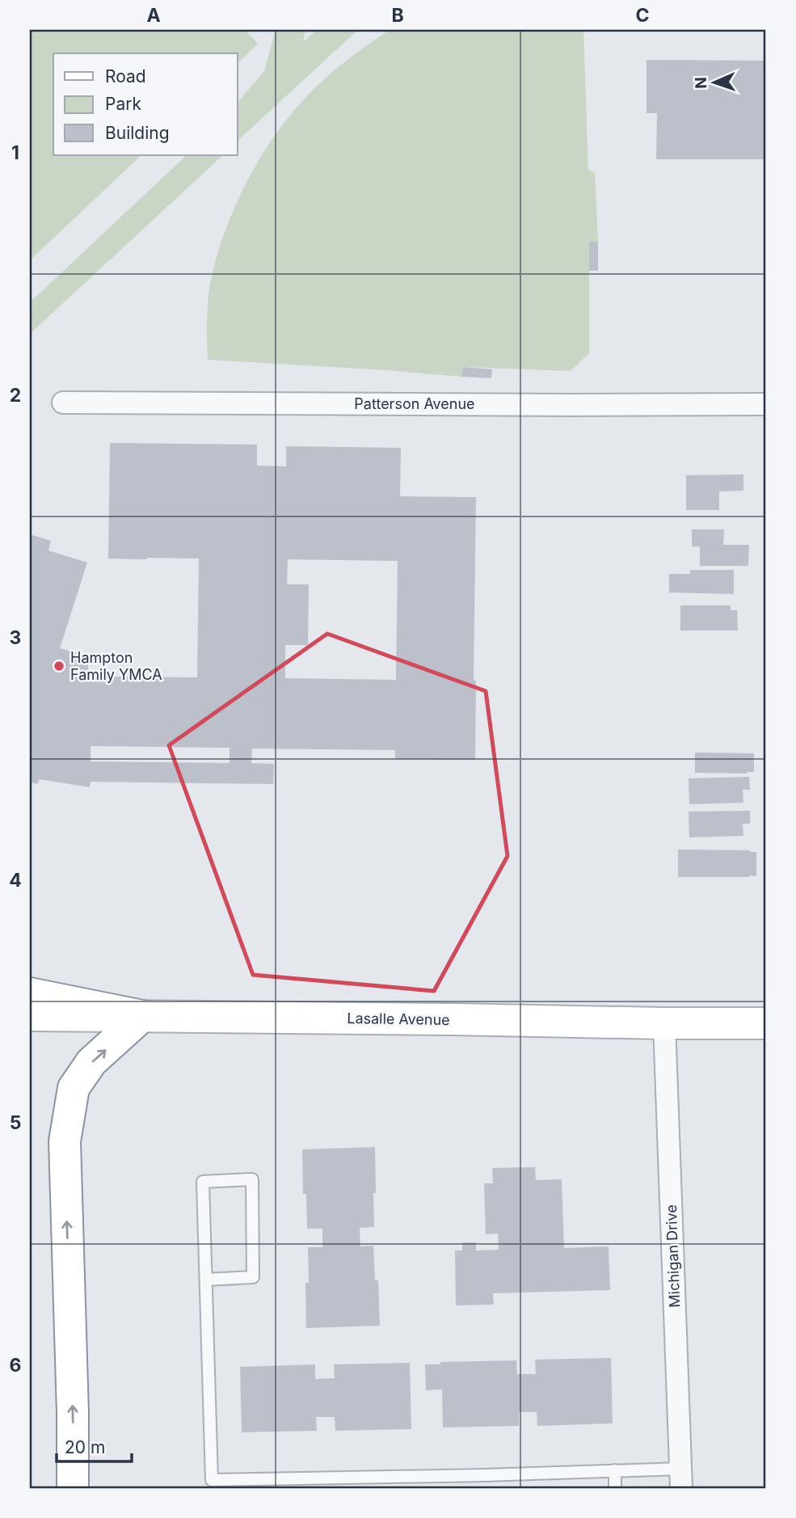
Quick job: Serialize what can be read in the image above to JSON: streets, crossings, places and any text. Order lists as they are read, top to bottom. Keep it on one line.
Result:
{"streets":{"main road":["Lasalle Avenue"],"street":["Patterson Avenue","Michigan Drive"]},"crossings":[["Lasalle Avenue","Michigan Drive"]],"places":["Hampton Family YMCA"],"legend":["Road","Park","Building"],"scale_bar":"20 m","north":"left","grid":{"columns":["A","B","C"],"rows":["1","2","3","4","5","6"]}}
